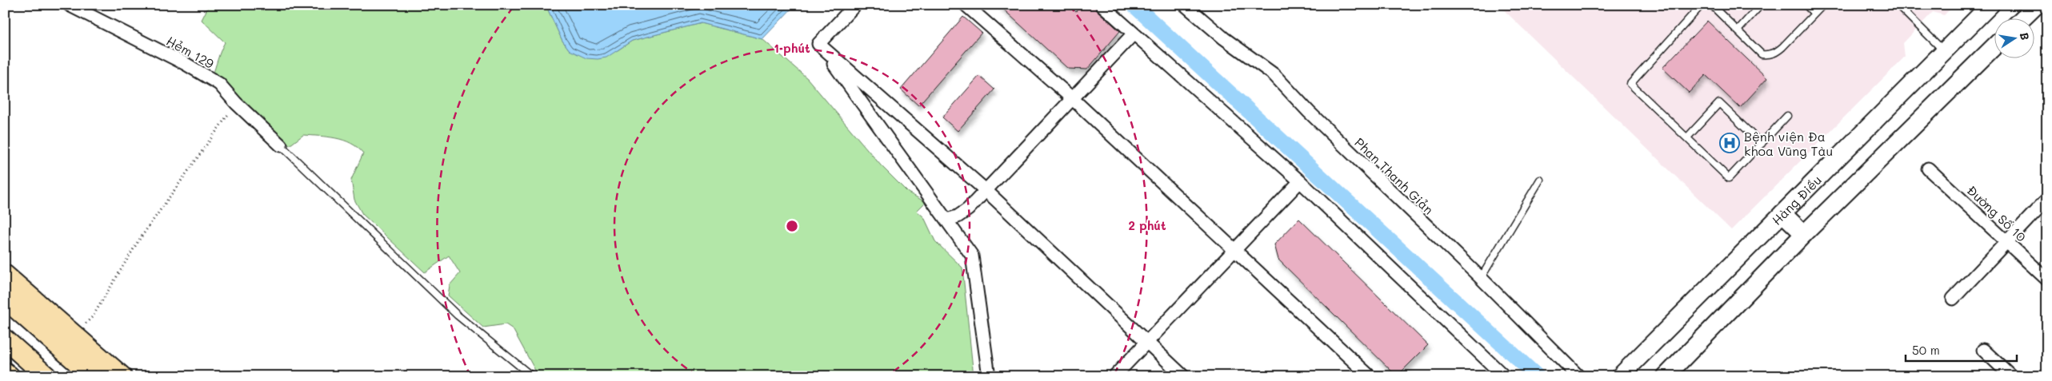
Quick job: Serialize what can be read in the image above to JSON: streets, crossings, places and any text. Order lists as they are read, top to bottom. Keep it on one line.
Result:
{"streets":{"main road":["Hàng Điều"],"street":["Hẻm 129","Phan Thanh Giản","Đường Số 10"]},"places":{"hospital":["Bệnh viện Đa khoa Vũng Tàu"]},"scale_bar":"50 m","north":"right","rings":["1 phút","2 phút"]}
